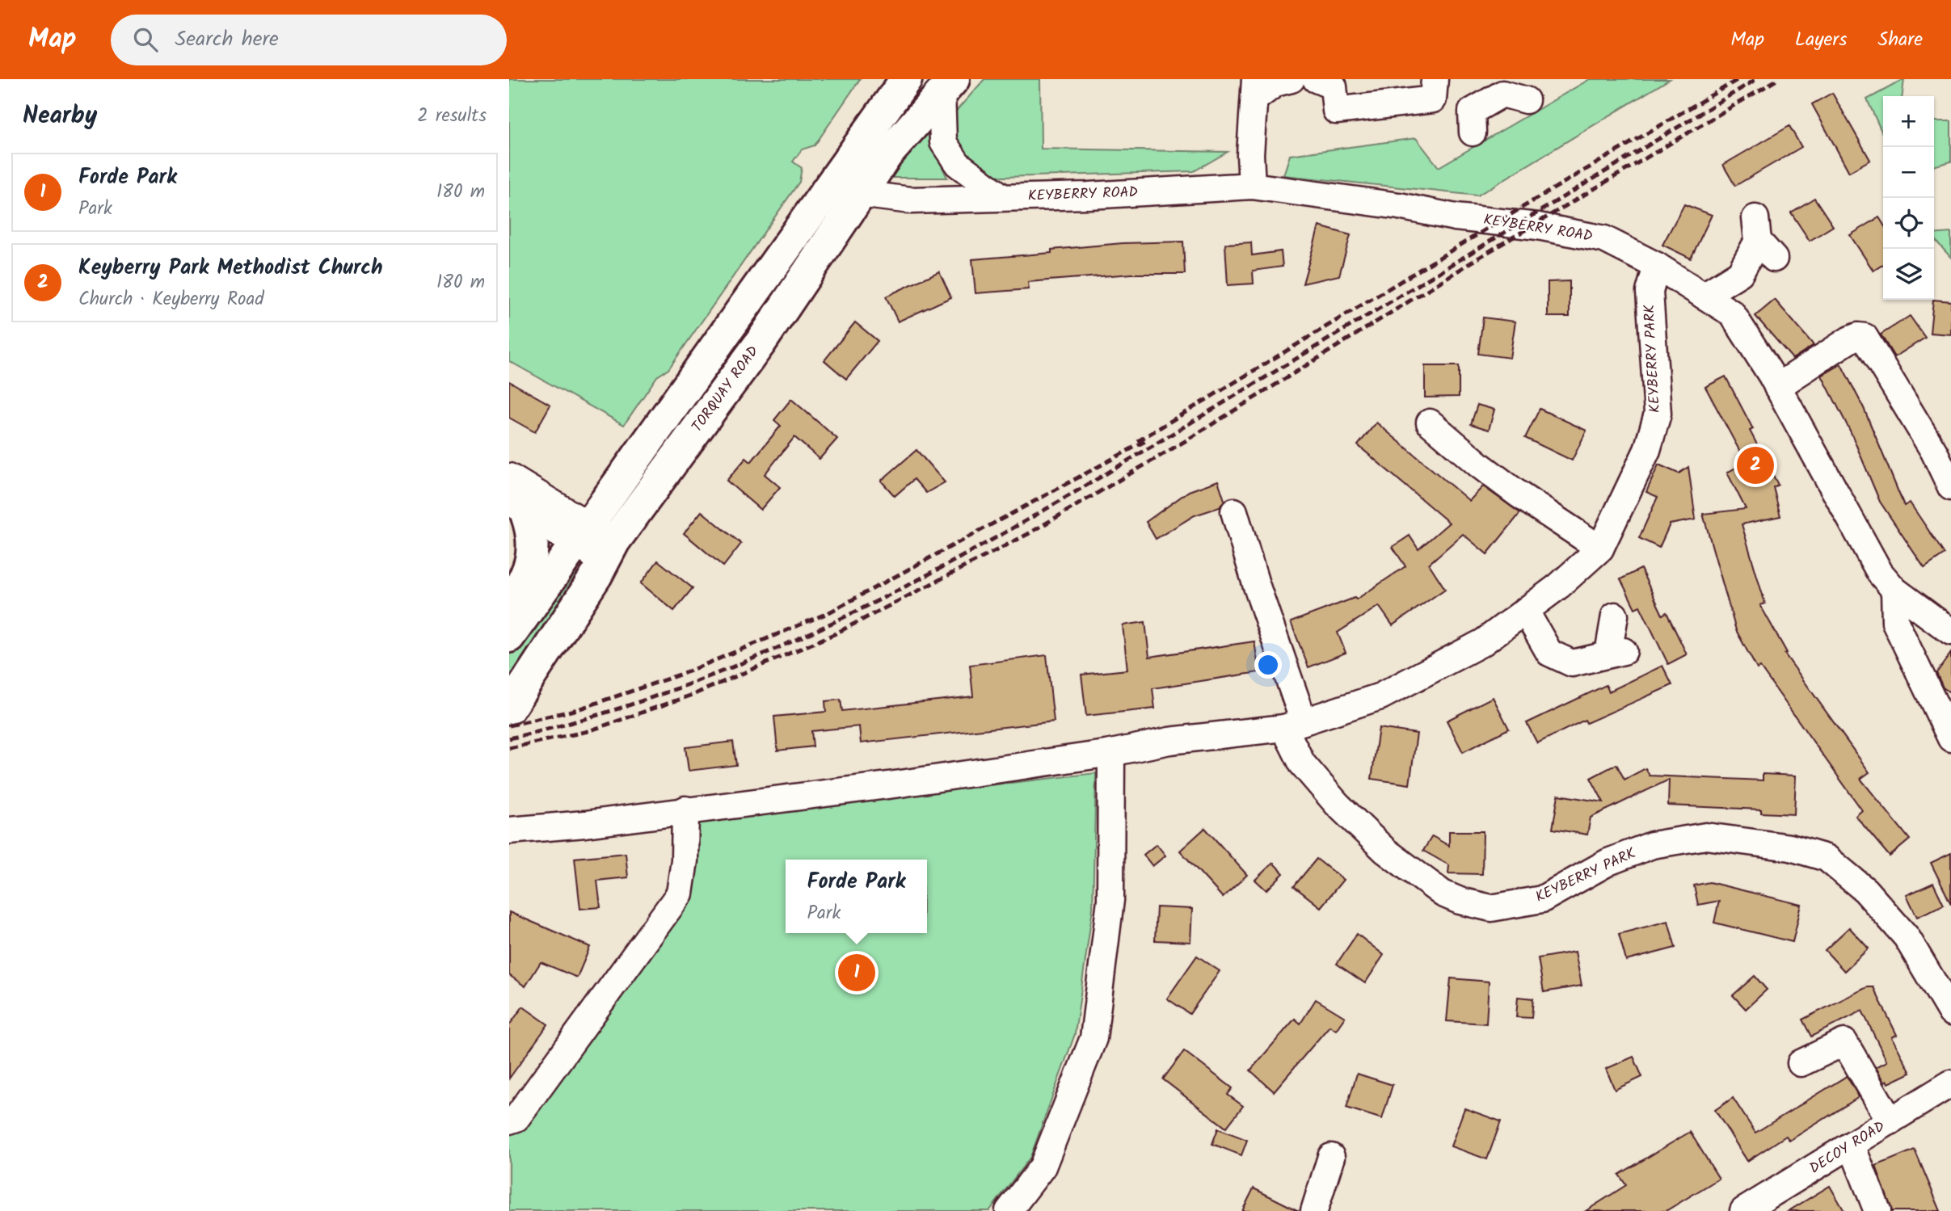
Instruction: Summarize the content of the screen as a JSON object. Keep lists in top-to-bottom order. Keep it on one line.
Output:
{"streets":{"main road":["TORQUAY ROAD"],"street":["KEYBERRY ROAD","KEYBERRY PARK","DECOY ROAD"]},"crossings":[["KEYBERRY ROAD","KEYBERRY PARK"],["KEYBERRY ROAD","TORQUAY ROAD"]],"page":{"header":"Map","search":"Search here","nav":["Map","Layers","Share"],"heading":["Nearby","2 results"],"map_buttons":["+","−"],"list":[{"mark":"1","name":"Forde Park","note":"Park","value":"180 m"},{"mark":"2","name":"Keyberry Park Methodist Church","note":"Church · Keyberry Road","value":"180 m"}],"pins":["2","1"],"popup":["Forde Park","Park"]}}
